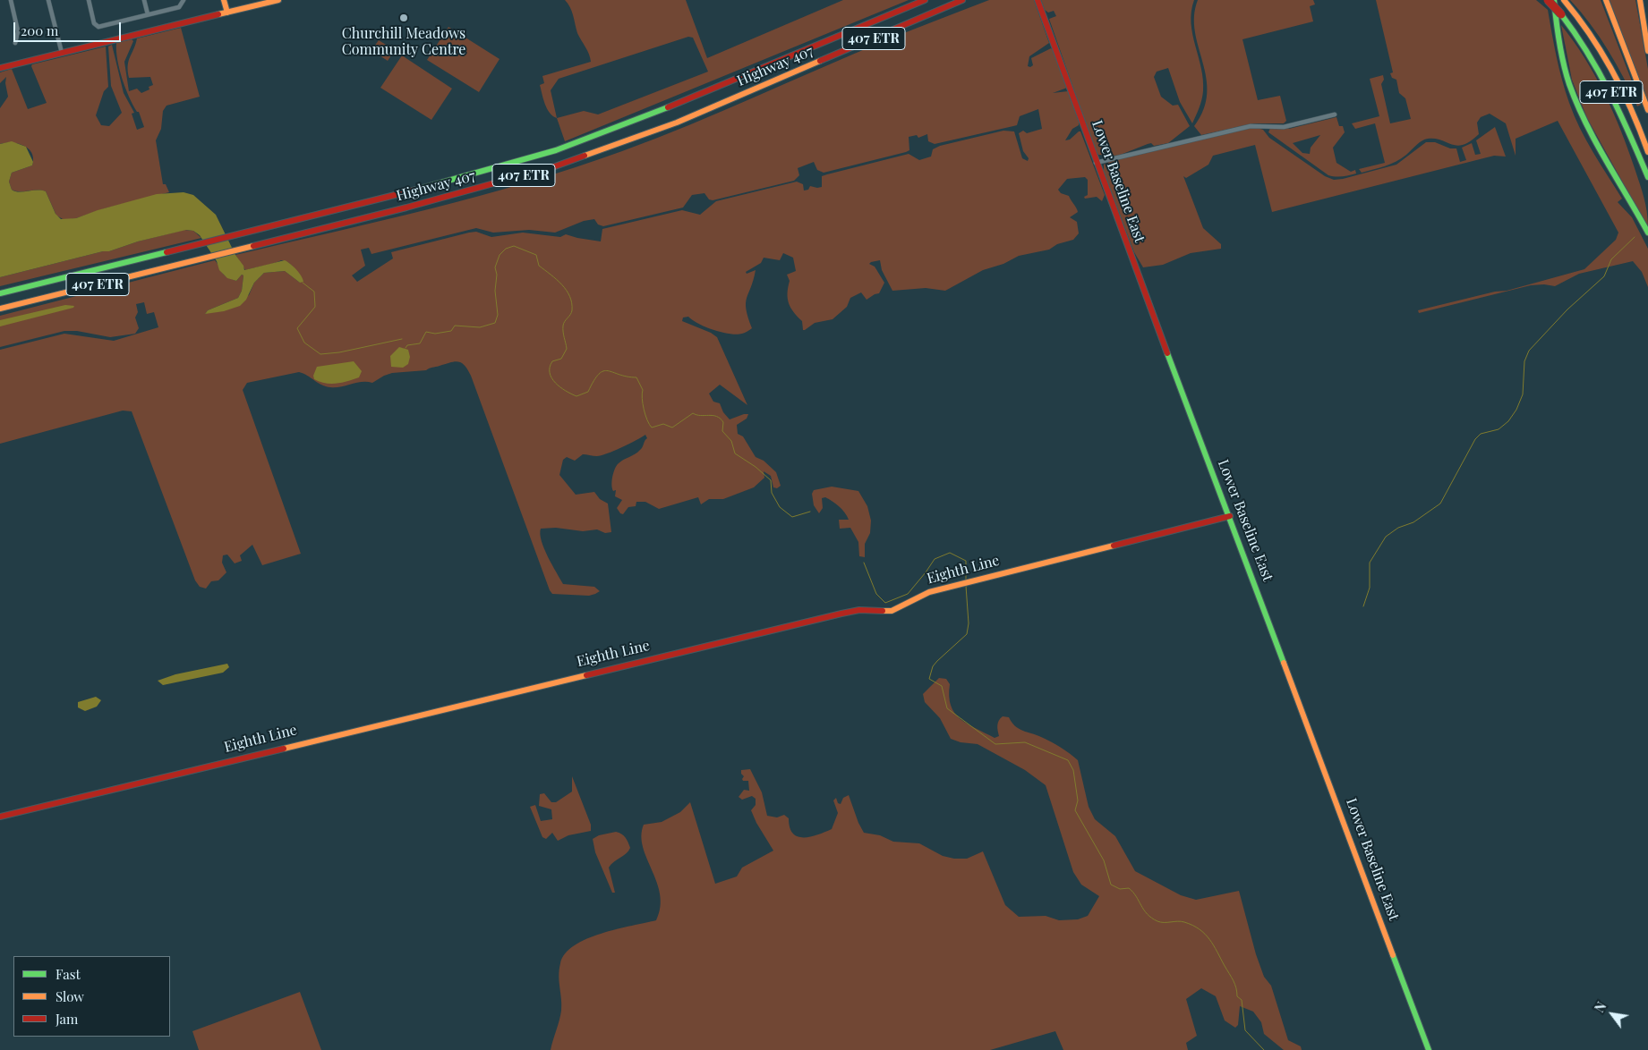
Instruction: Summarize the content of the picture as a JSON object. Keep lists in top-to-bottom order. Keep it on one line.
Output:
{"streets":{"main road":["407 ETR","Highway 407","Lower Baseline East","Eighth Line"]},"crossings":[["Lower Baseline East","Eighth Line"]],"places":["Churchill Meadows Community Centre"],"legend":["Fast","Slow","Jam"],"scale_bar":"200 m","north":"top left"}
